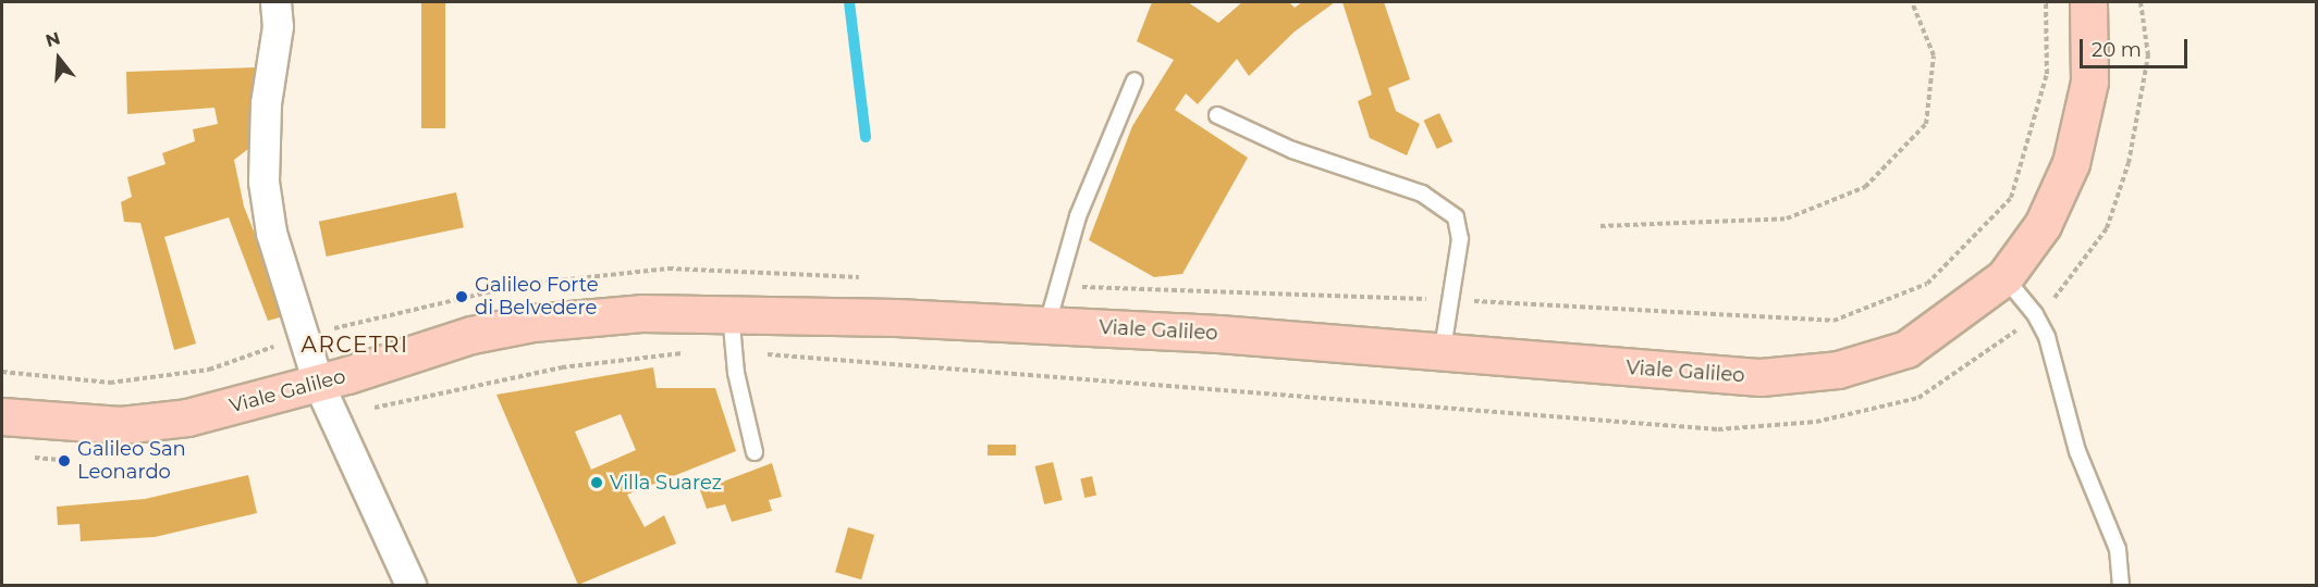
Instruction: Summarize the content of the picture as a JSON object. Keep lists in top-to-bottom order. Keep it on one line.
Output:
{"streets":{"main road":["Viale Galileo"]},"districts":["ARCETRI"],"places":["Galileo Forte di Belvedere","Galileo San Leonardo","Villa Suarez"],"scale_bar":"20 m","north":"top"}
